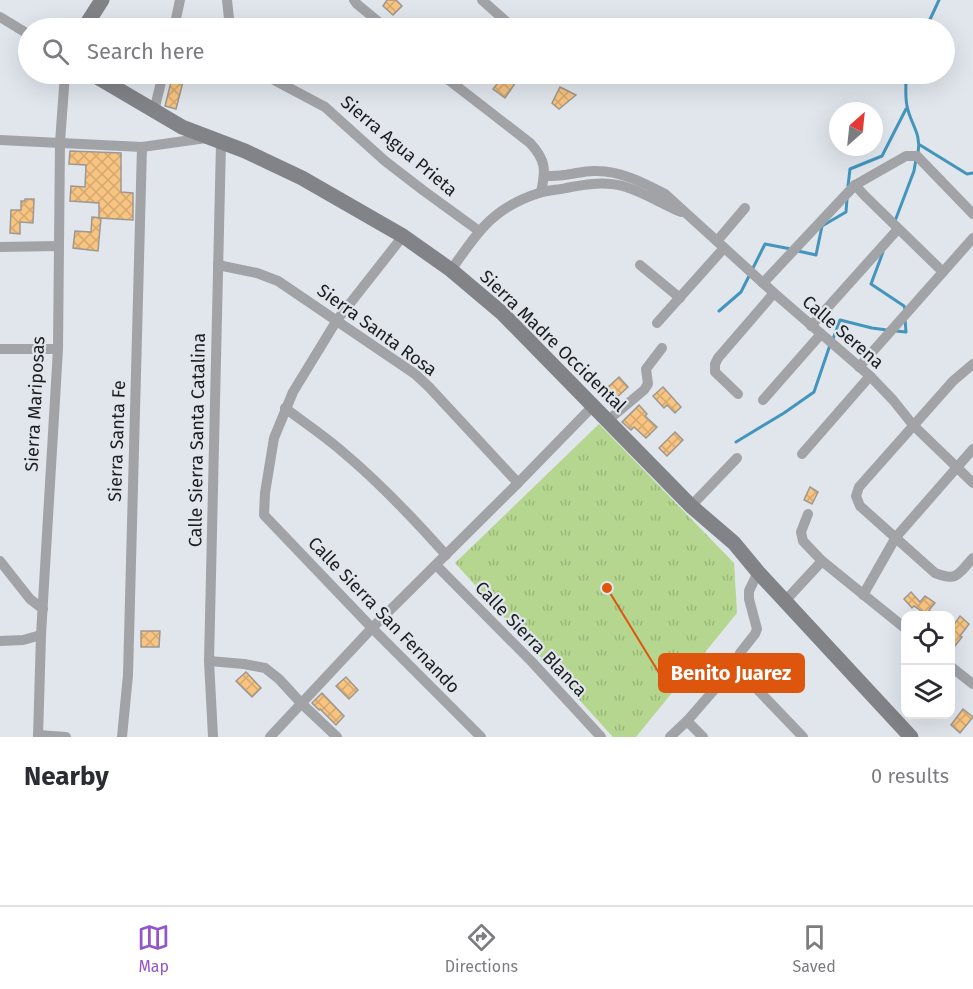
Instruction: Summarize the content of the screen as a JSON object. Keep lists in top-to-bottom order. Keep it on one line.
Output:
{"streets":{"street":["Sierra Agua Prieta","Sierra Santa Rosa","Calle Serena","Sierra Madre Occidental","Sierra Mariposas","Calle Sierra Santa Catalina","Sierra Santa Fe","Calle Sierra San Fernando","Calle Sierra Blanca"]},"crossings":[["Sierra Agua Prieta","Calle Serena"],["Sierra Santa Rosa","Calle Sierra Santa Catalina"],["Calle Serena","Sierra Madre Occidental"],["Sierra Madre Occidental","Calle Sierra Santa Catalina"]],"places":["Benito Juarez"],"north":"top right","page":{"search":"Search here","heading":["Nearby","0 results"],"nav":["Map","Directions","Saved"]}}
